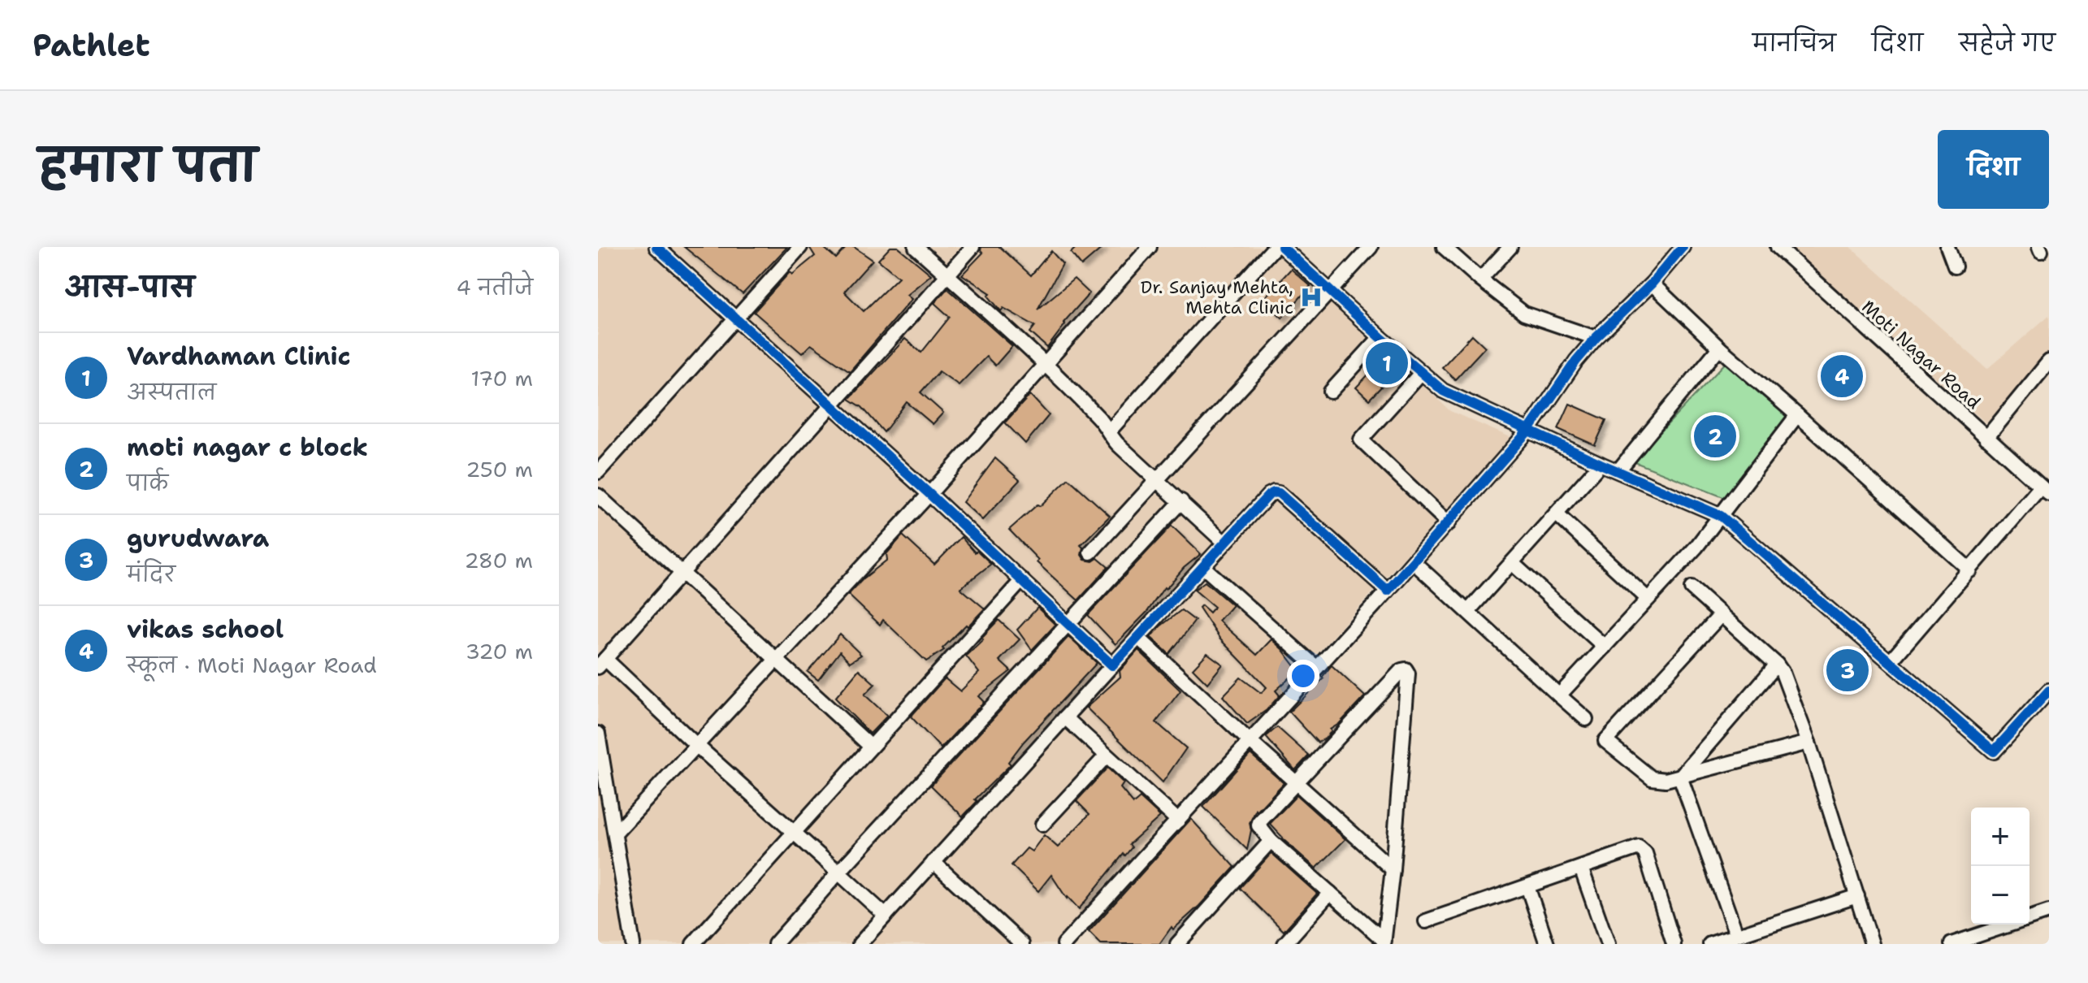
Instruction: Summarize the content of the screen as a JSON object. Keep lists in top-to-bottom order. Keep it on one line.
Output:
{"streets":{"street":["Moti Nagar Road"]},"places":{"hospital":["Dr. Sanjay Mehta, Mehta Clinic"]},"page":{"header":"Pathlet","nav":["मानचित्र","दिशा","सहेजे गए"],"title":"हमारा पता","buttons":"दिशा","heading":["आस-पास","4 नतीजे"],"list":[{"mark":"1","name":"Vardhaman Clinic","note":"अस्पताल","value":"170 m"},{"mark":"2","name":"moti nagar c block","note":"पार्क","value":"250 m"},{"mark":"3","name":"gurudwara","note":"मंदिर","value":"280 m"},{"mark":"4","name":"vikas school","note":"स्कूल · Moti Nagar Road","value":"320 m"}],"pins":["1","4","2","3"],"map_buttons":["+","−"]}}
